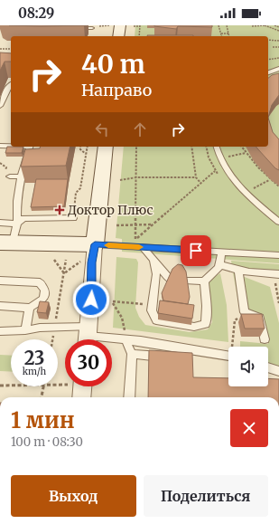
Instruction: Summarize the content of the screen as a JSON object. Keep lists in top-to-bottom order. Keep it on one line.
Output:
{"places":{"health":["Доктор Плюс"]},"page":{"status":"08:29","turn":["40 m","Направо"],"speed":"23 km/h","limit":"30","heading":["1 мин","100 m · 08:30"],"buttons":["Выход","Поделиться"]}}
